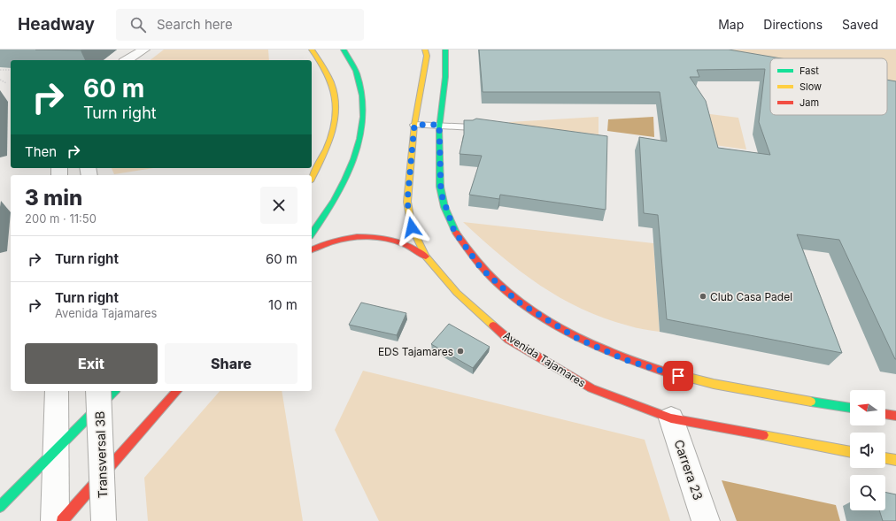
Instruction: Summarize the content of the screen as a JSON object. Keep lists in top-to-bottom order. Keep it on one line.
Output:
{"streets":{"main road":["Avenida Tajamares"],"street":["Transversal 3B","Carrera 23"]},"crossings":[["Avenida Tajamares","Carrera 23"]],"places":["Club Casa Padel","EDS Tajamares"],"legend":["Fast","Slow","Jam"],"north":"left","page":{"header":"Headway","search":"Search here","nav":["Map","Directions","Saved"],"turn":["60 m","Turn right"],"then":"Then","heading":["3 min","200 m · 11:50"],"list":[{"name":"Turn right","value":"60 m"},{"name":"Turn right","note":"Avenida Tajamares","value":"10 m"}],"buttons":["Exit","Share"]}}
